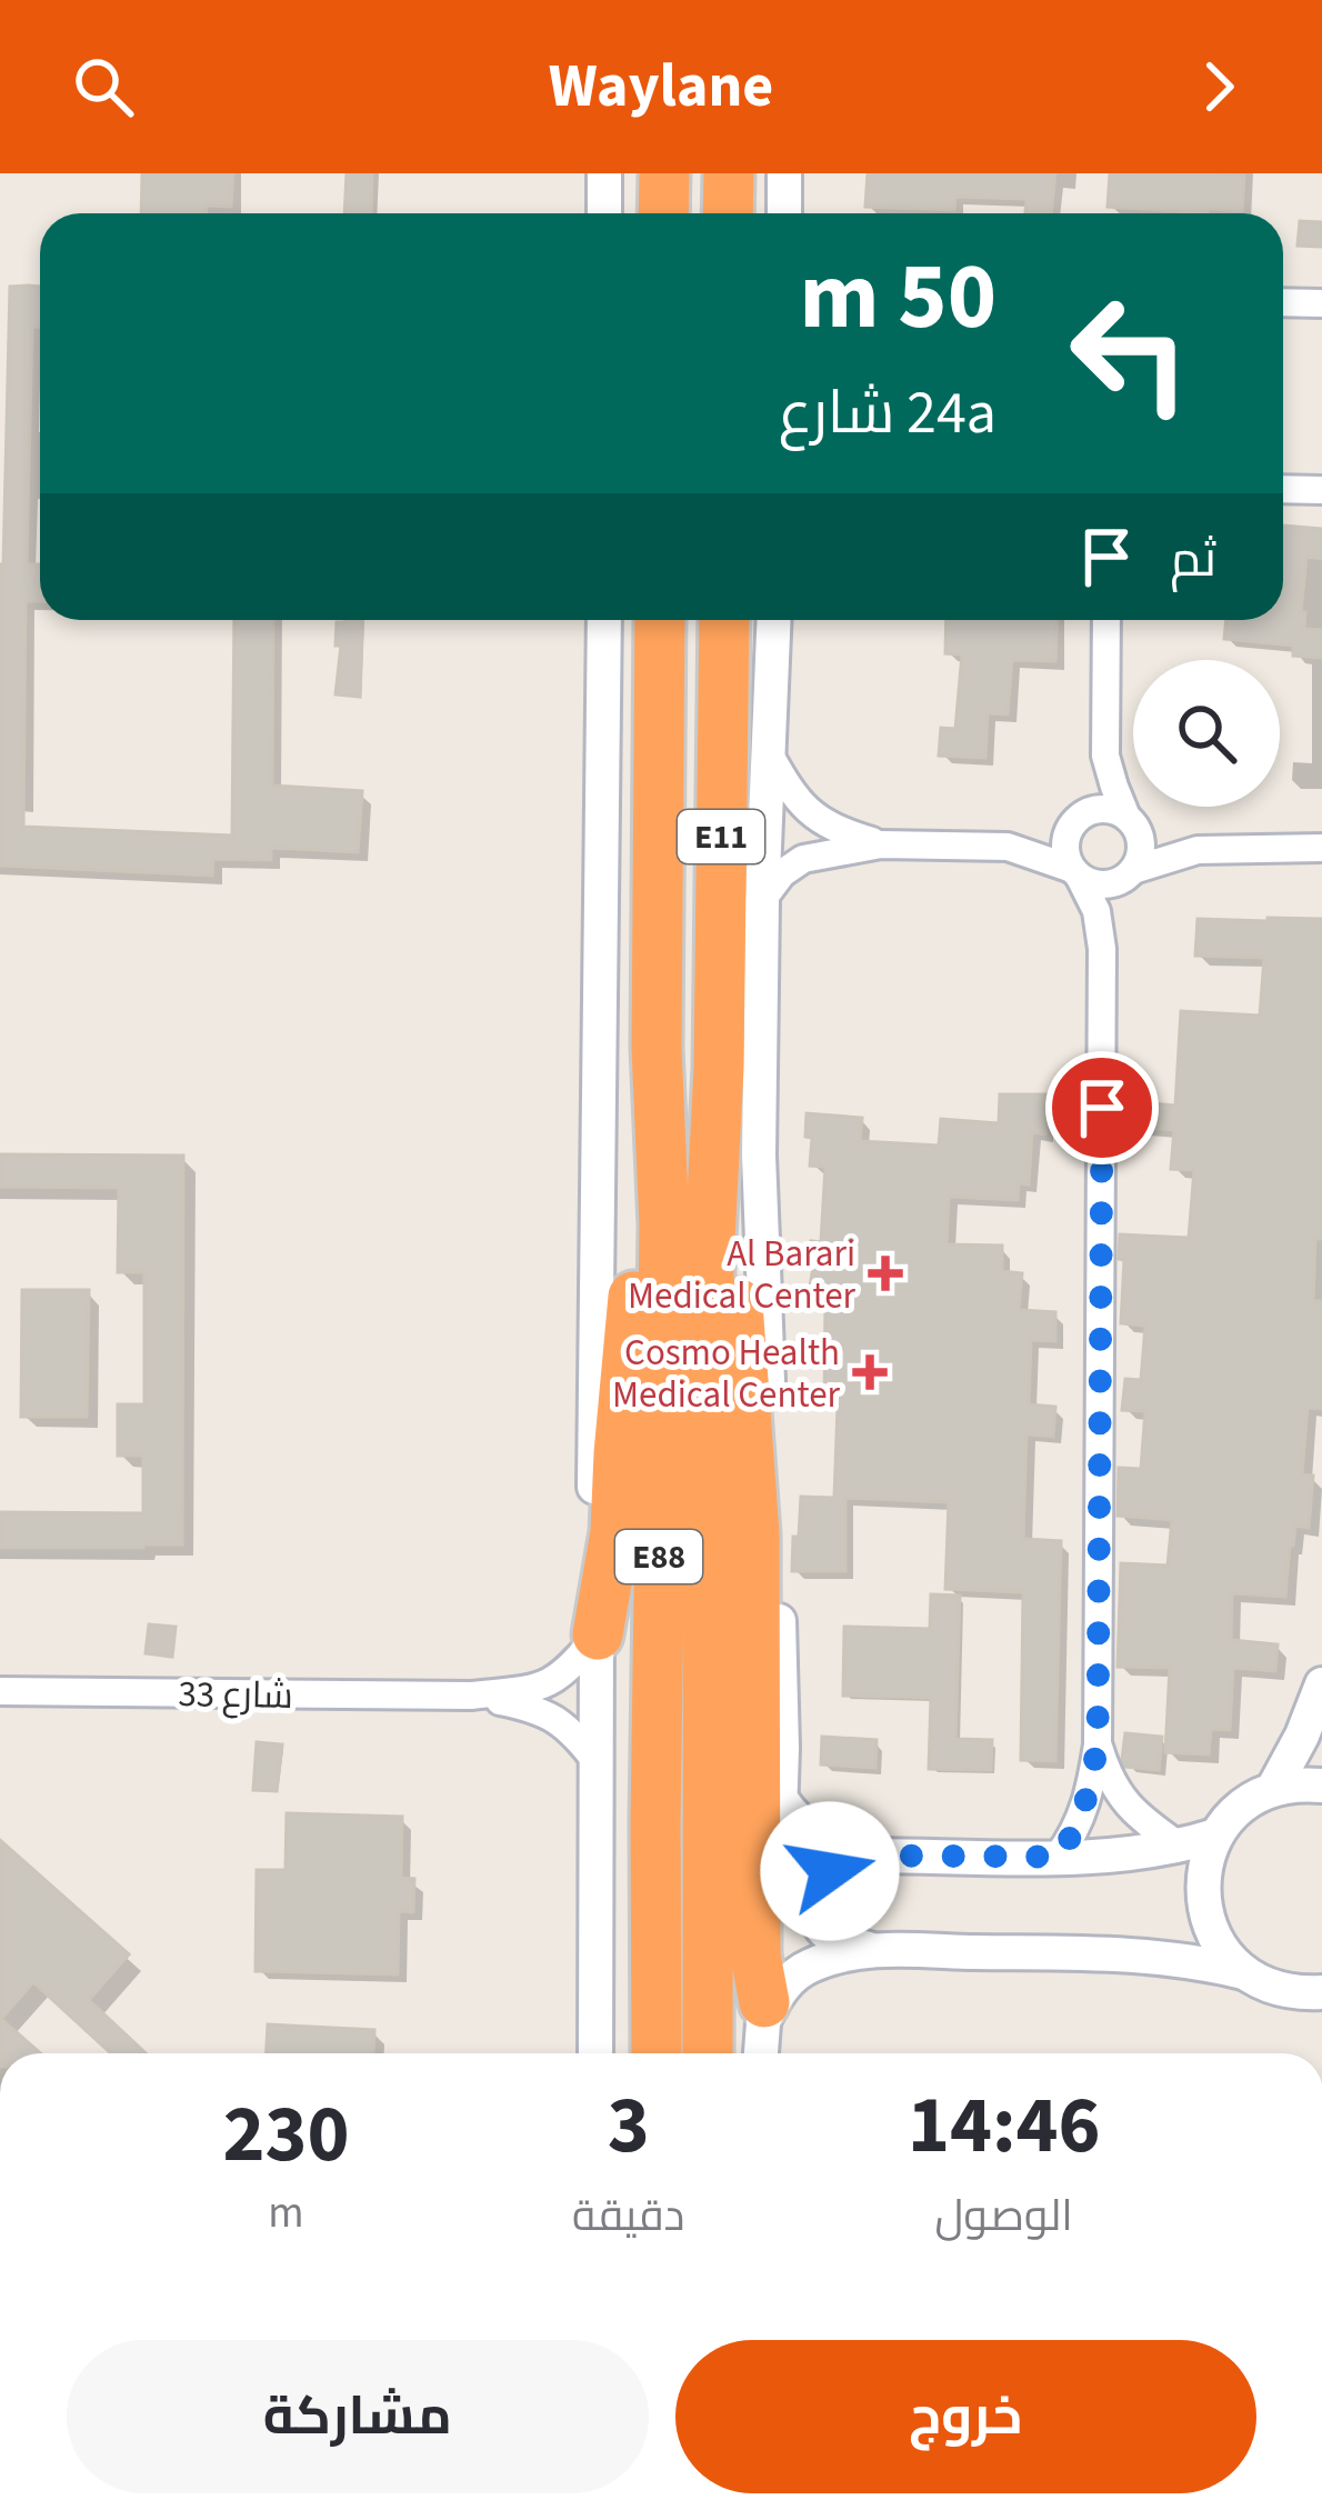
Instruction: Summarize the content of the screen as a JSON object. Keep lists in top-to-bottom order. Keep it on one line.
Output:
{"streets":{"highway":["E11","E88"],"street":["شارع 33"]},"crossings":[["E11","E88"]],"places":{"health":["Al Barari Medical Center","Cosmo Health Medical Center"]},"page":{"header":"Waylane","turn":["50 m","24a شارع"],"then":"ثم","eta":["14:46","الوصول","3","دقيقة","230","m"],"buttons":["خروج","مشاركة"]}}
